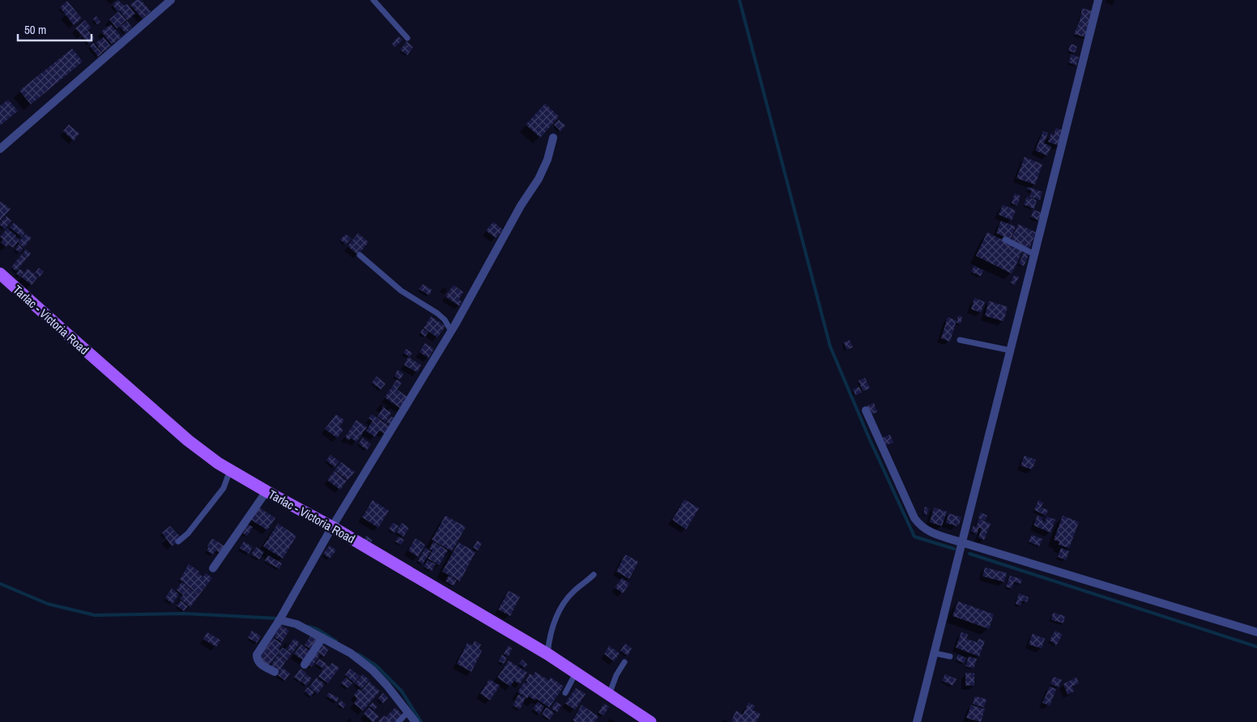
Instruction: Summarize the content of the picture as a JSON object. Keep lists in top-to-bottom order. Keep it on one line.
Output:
{"streets":{"main road":["Tarlac - Victoria Road"]},"scale_bar":"50 m"}
